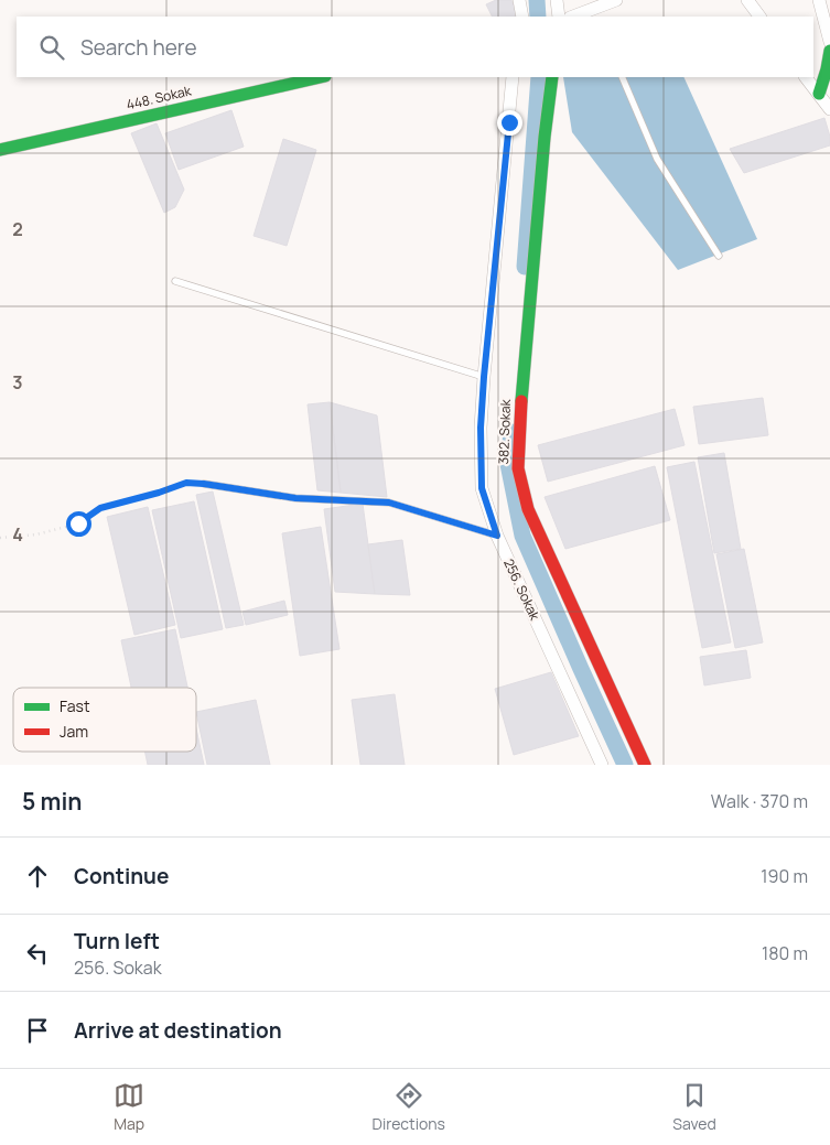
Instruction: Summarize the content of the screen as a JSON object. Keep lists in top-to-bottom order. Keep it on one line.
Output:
{"streets":{"street":["448. Sokak","382. Sokak","256. Sokak"]},"legend":["Fast","Jam"],"page":{"search":"Search here","heading":["5 min","Walk · 370 m"],"list":[["Continue","190 m"],["Turn left","256. Sokak","180 m"],"Arrive at destination"],"nav":["Map","Directions","Saved"]},"grid":{"rows":["2","3","4"]}}
